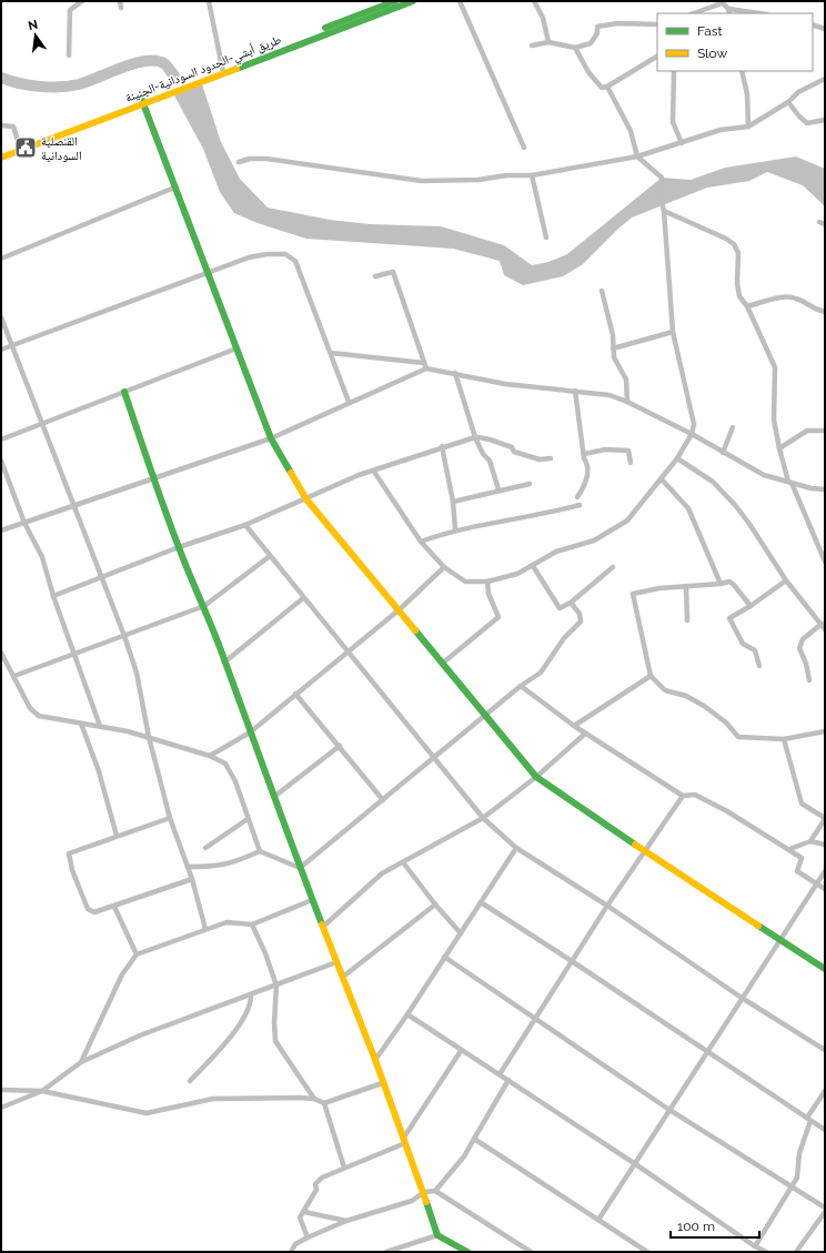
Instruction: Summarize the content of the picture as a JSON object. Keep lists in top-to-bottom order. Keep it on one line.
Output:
{"streets":{"main road":["طريق أبشي-الحدود السودانية-الجنينة"]},"places":{"public building":["القنصلية السودانية"]},"legend":["Fast","Slow"],"scale_bar":"100 m","north":"top"}
